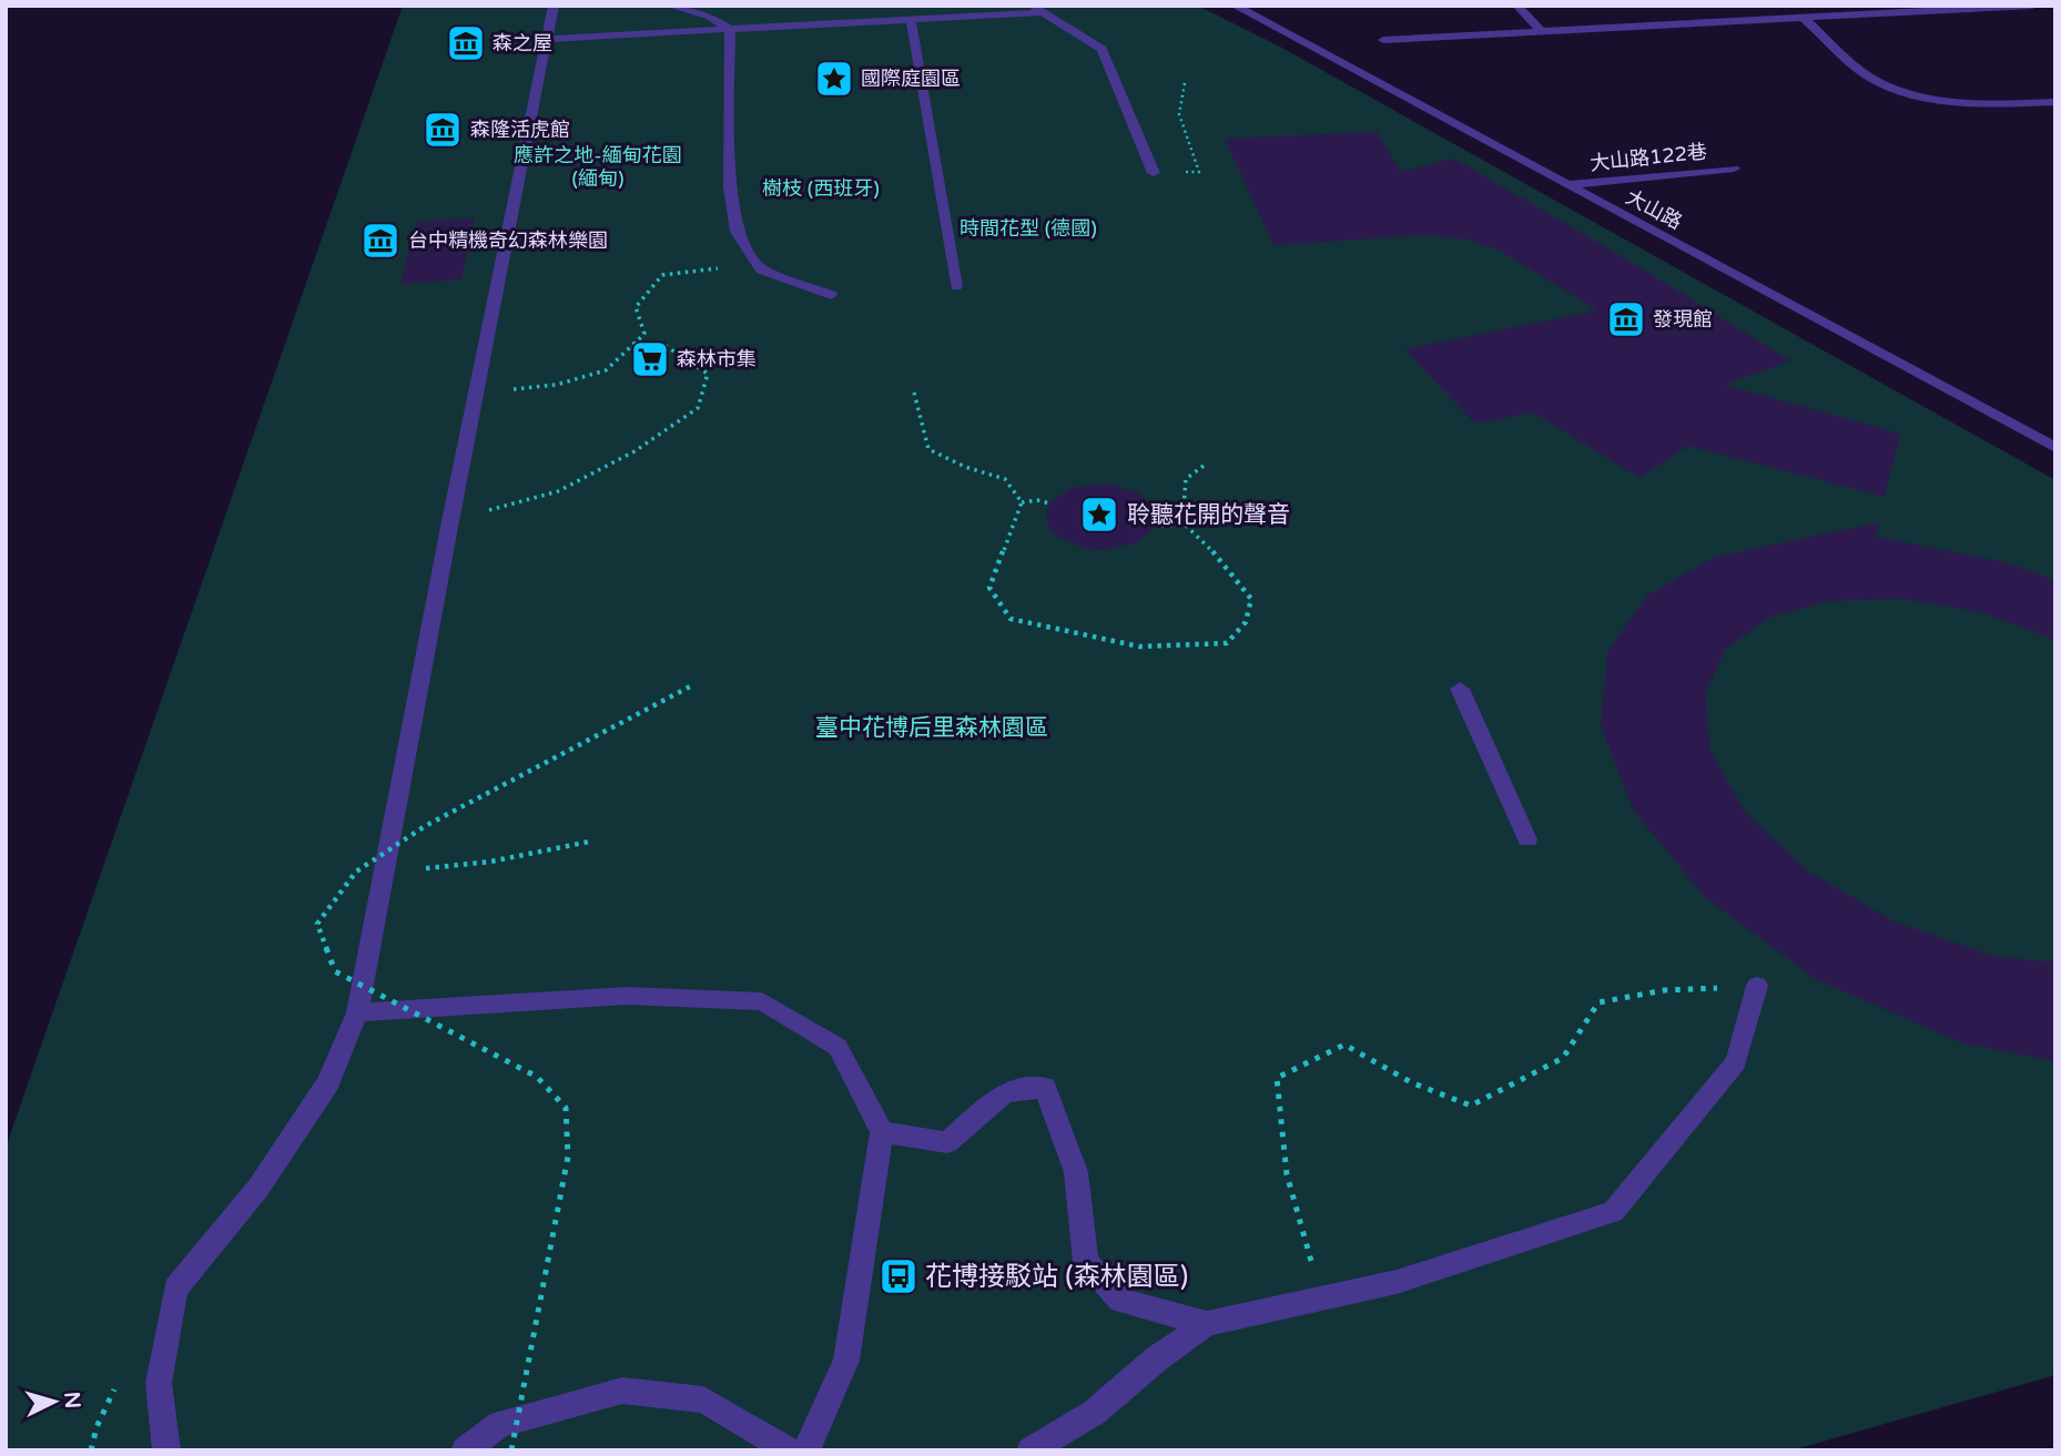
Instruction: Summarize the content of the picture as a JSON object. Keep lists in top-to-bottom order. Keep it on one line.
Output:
{"streets":{"street":["大山路122巷","大山路"]},"crossings":[["大山路122巷","大山路"]],"parks":["應許之地-緬甸花園 (緬甸)","樹枝 (西班牙)","時間花型 (德國)","臺中花博后里森林園區"],"places":{"museum":["森之屋","森隆活虎館","台中精機奇幻森林樂園","發現館"],"place":["國際庭園區","聆聽花開的聲音"],"supermarket":["森林市集"],"bus stop":["花博接駁站 (森林園區)"]},"north":"right"}
